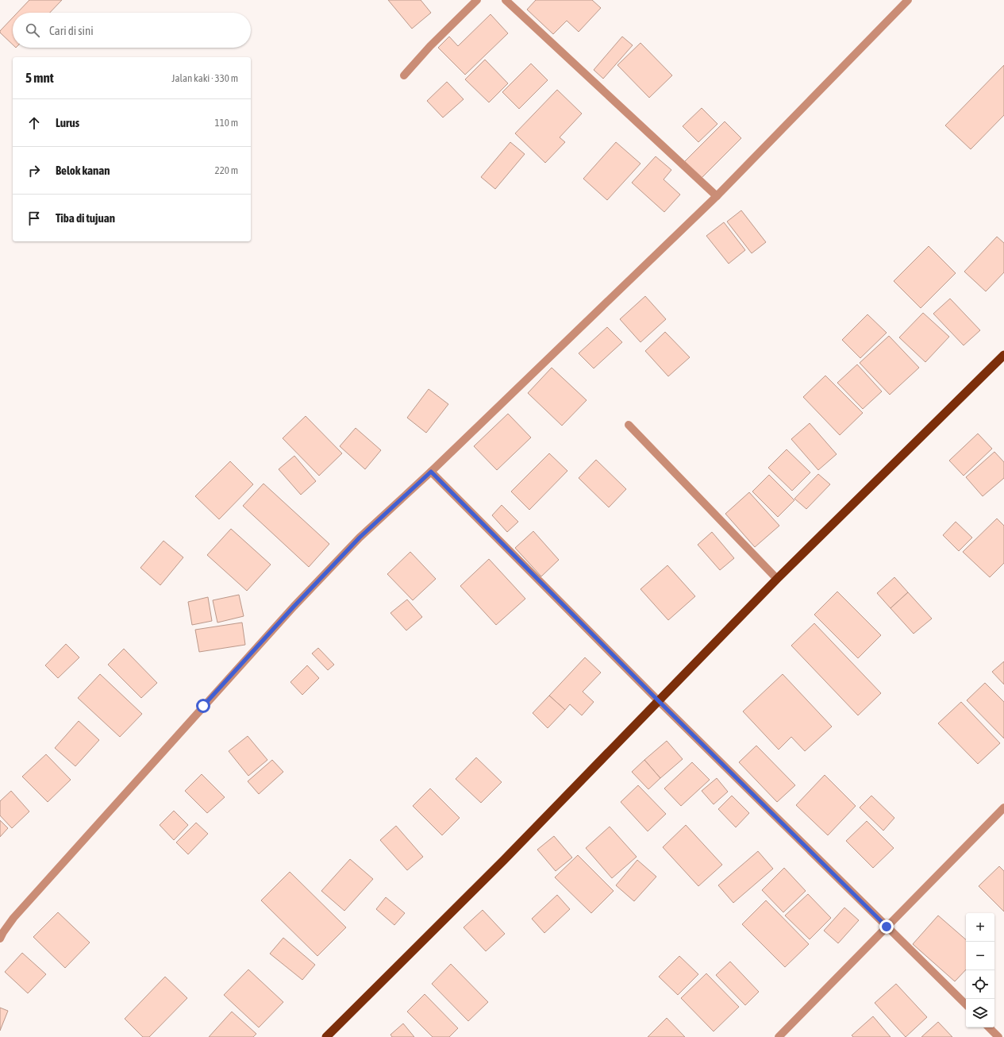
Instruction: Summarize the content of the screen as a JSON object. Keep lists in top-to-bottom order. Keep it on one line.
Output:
{"page":{"search":"Cari di sini","heading":["5 mnt","Jalan kaki · 330 m"],"list":[["Lurus","110 m"],["Belok kanan","220 m"],"Tiba di tujuan"],"map_buttons":["+","−"]}}
